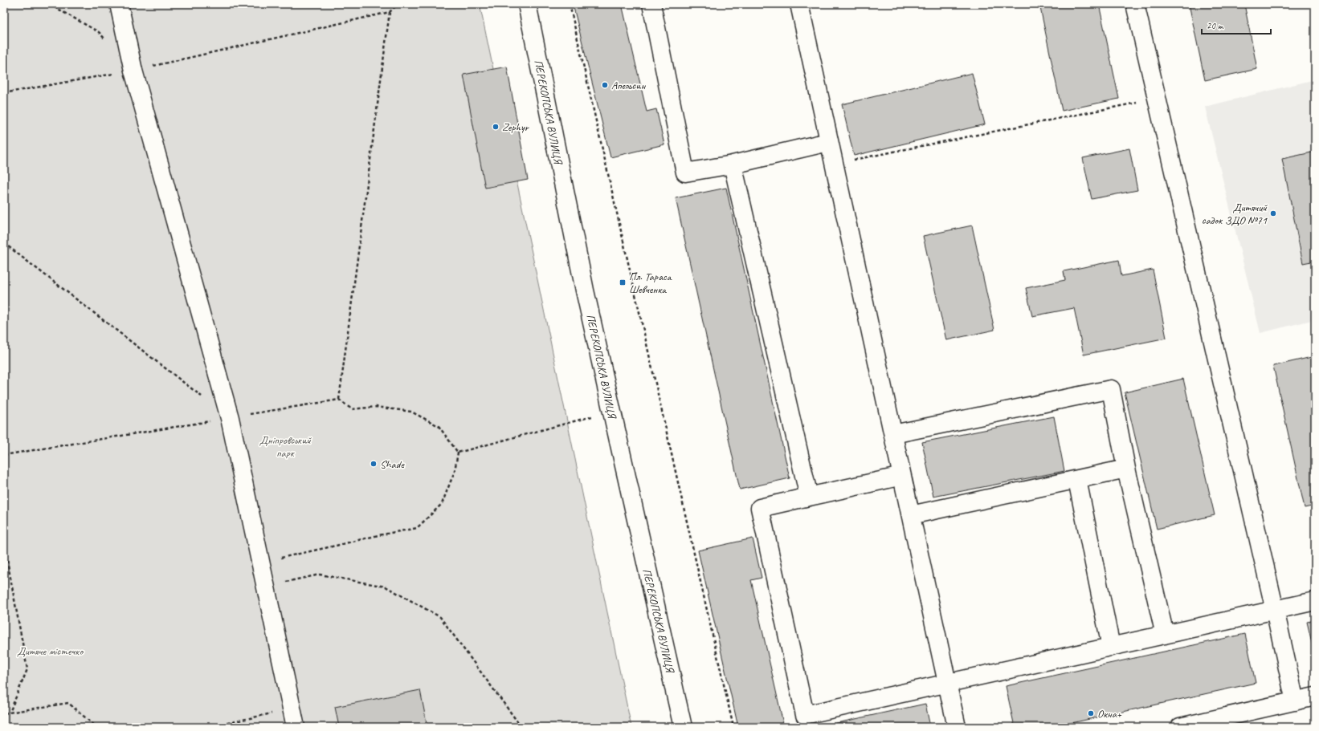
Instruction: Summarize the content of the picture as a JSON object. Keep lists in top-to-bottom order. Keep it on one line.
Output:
{"streets":{"main road":["ПЕРЕКОПСЬКА ВУЛИЦЯ"]},"parks":["Дніпровський парк","Дитяче містечко"],"places":{"other":["Апельсин","Zephyr","Дитячий садок ЗДО №71","Shade","Окна+"],"transit":["Пл. Тараса Шевченка"]},"scale_bar":"20 m"}
